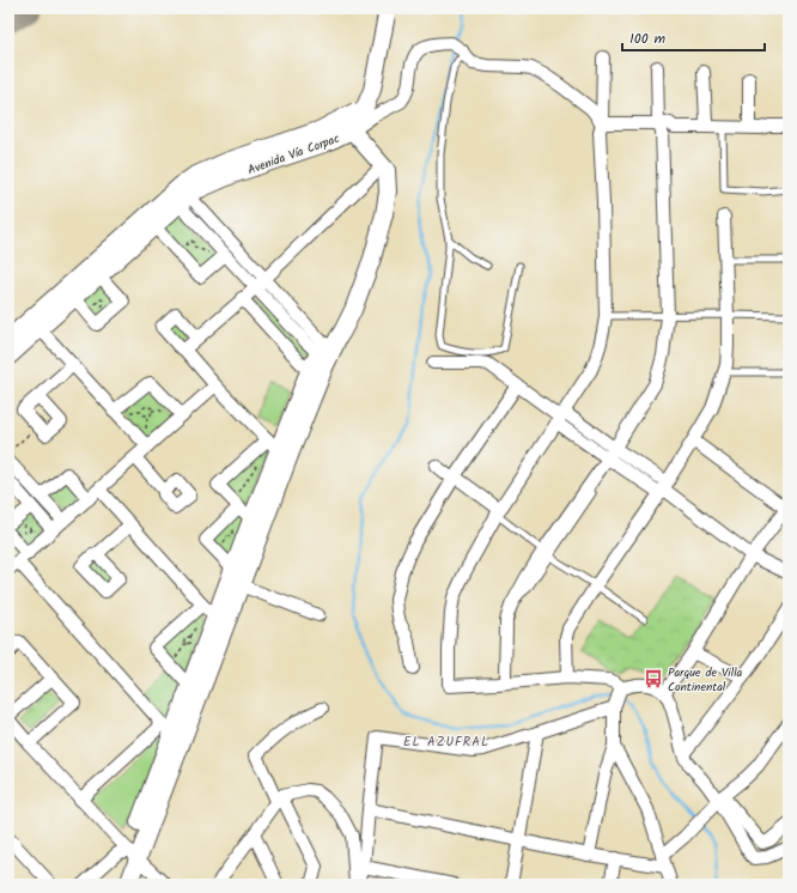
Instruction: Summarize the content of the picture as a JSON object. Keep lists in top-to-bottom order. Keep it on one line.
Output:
{"streets":{"street":["Avenida Vía Corpac"]},"districts":["EL AZUFRAL"],"places":{"bus stop":["Parque de Villa Continental"]},"scale_bar":"100 m"}
